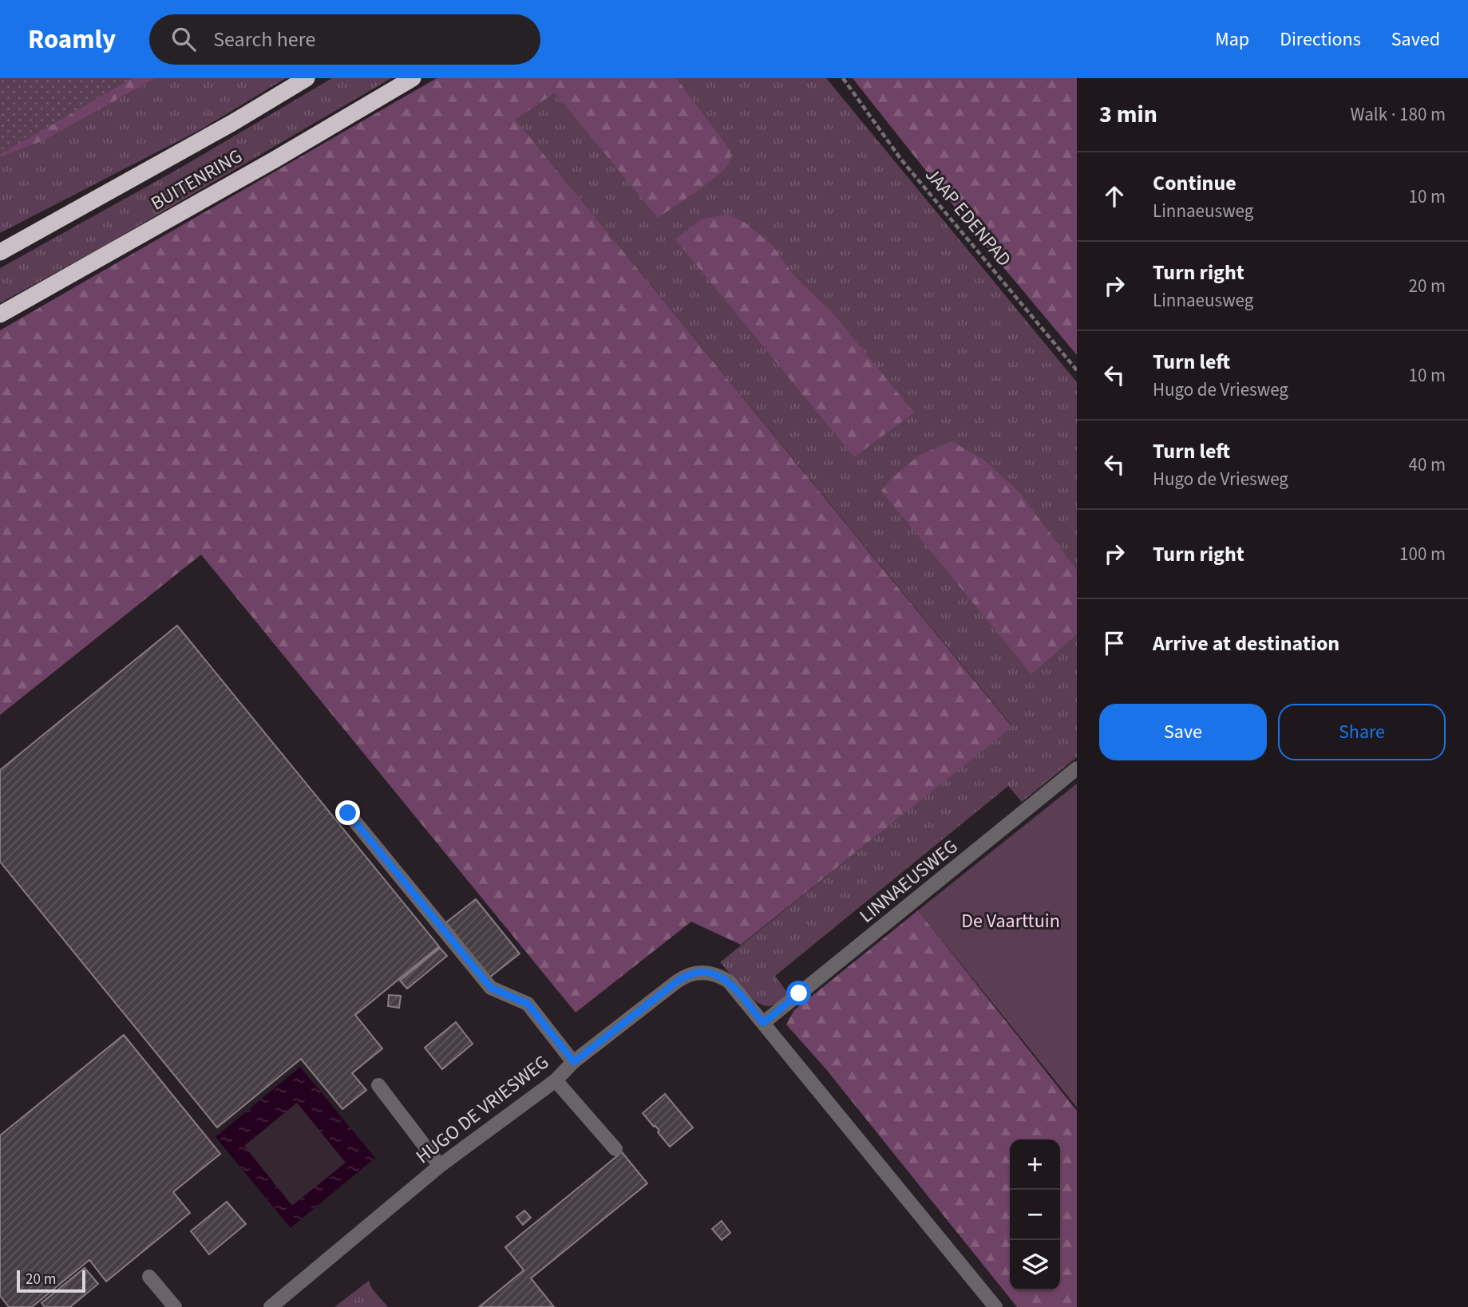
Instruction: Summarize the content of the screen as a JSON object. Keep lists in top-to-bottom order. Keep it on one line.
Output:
{"streets":{"highway":["BUITENRING"],"street":["LINNAEUSWEG","HUGO DE VRIESWEG"],"path":["JAAP EDENPAD"]},"crossings":[["LINNAEUSWEG","HUGO DE VRIESWEG"]],"parks":["De Vaarttuin"],"scale_bar":"20 m","page":{"header":"Roamly","search":"Search here","nav":["Map","Directions","Saved"],"heading":["3 min","Walk · 180 m"],"list":[["Continue","Linnaeusweg","10 m"],["Turn right","Linnaeusweg","20 m"],["Turn left","Hugo de Vriesweg","10 m"],["Turn left","Hugo de Vriesweg","40 m"],["Turn right","100 m"],"Arrive at destination"],"buttons":["Save","Share"],"map_buttons":["+","−"],"scale":"20 m"}}
